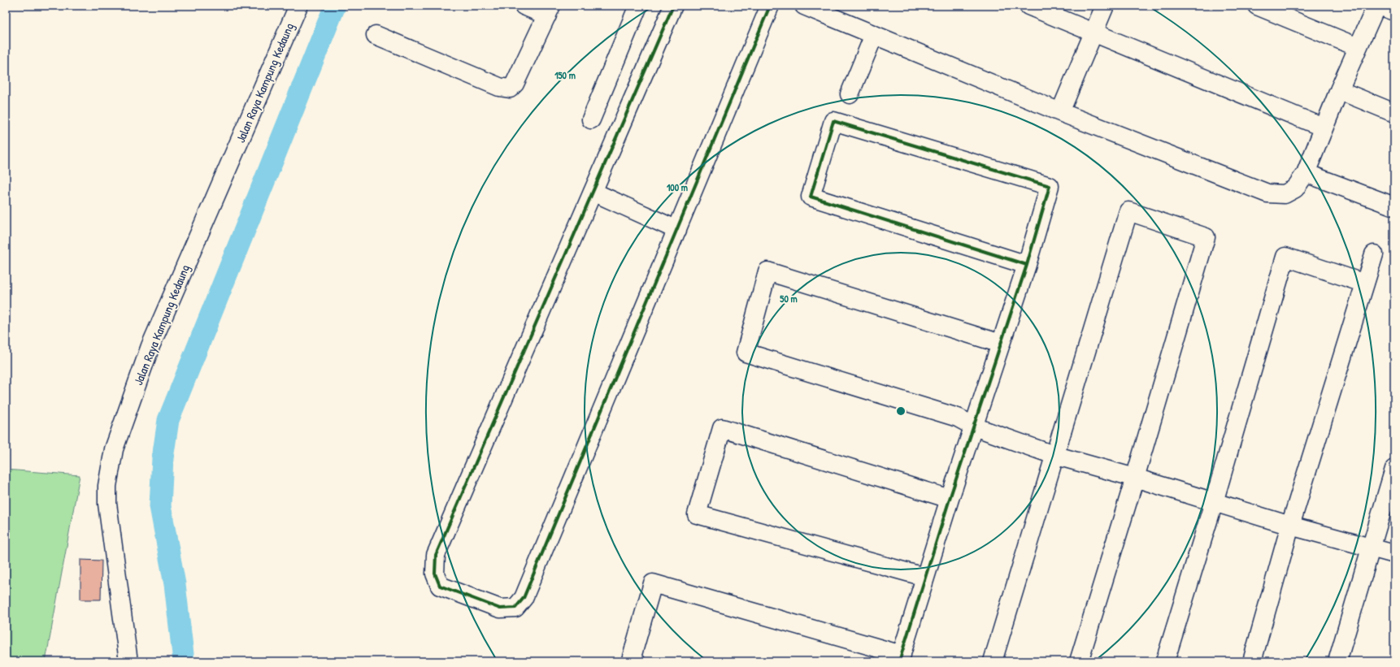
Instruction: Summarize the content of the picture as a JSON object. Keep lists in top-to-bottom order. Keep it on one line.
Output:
{"streets":{"street":["Jalan Raya Kampung Kedaung"]},"rings":["150 m","100 m","50 m"]}
